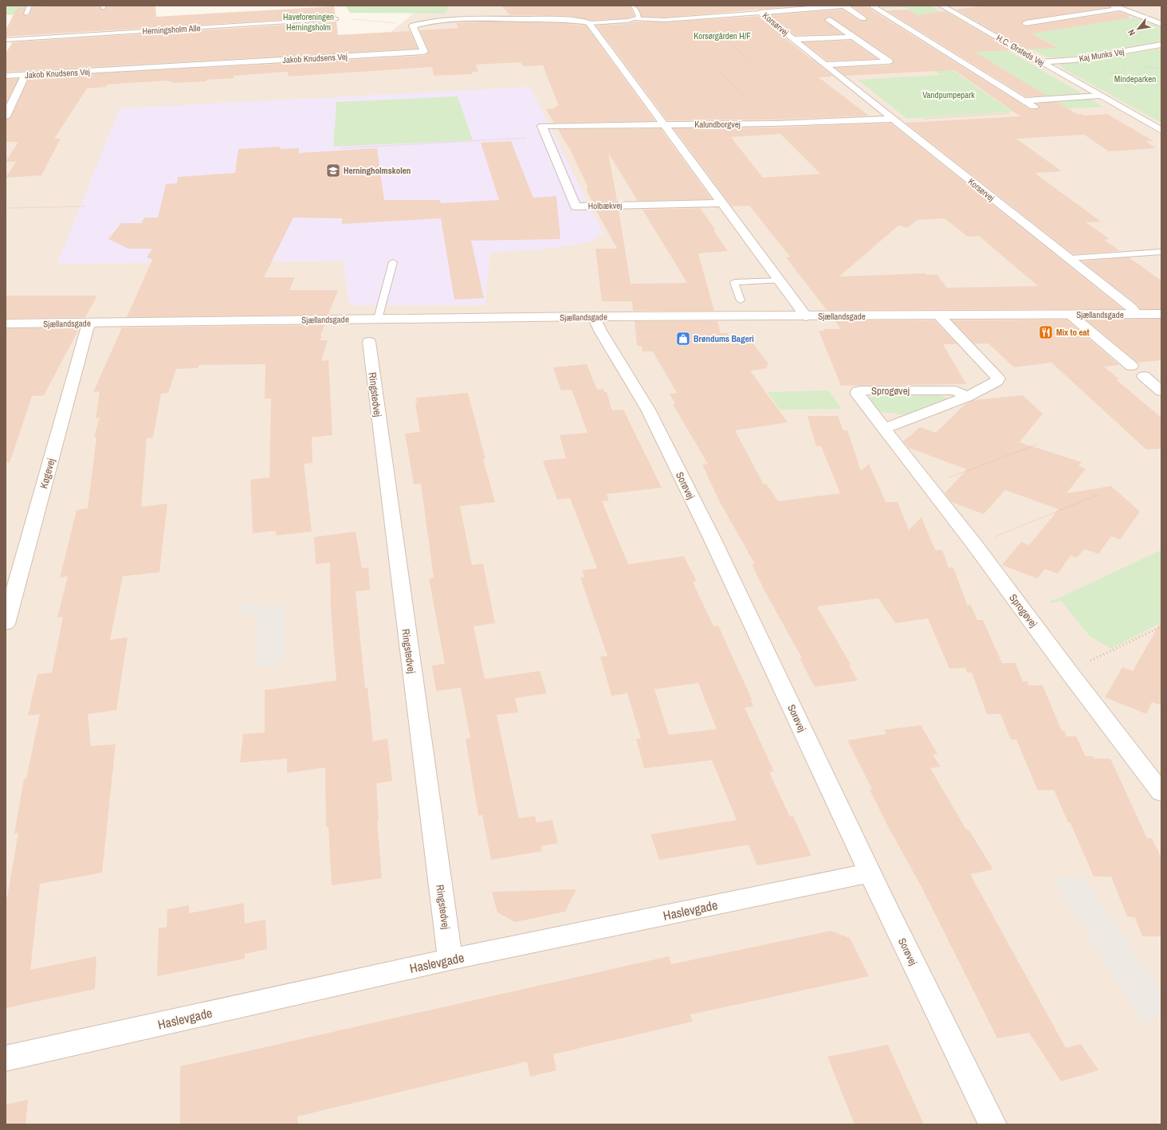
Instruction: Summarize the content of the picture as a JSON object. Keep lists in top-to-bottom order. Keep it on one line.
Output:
{"streets":{"street":["Korsørvej","H.C. Ørsteds Vej","Kaj Munks Vej","Jakob Knudsens Vej","Kalundborgvej","Holbækvej","Sjællandsgade","Sprogøvej","Ringstedvej","Køgevej","Sorøvej","Haslevgade"],"lane":["Herningsholm Alle"]},"crossings":[["Korsørvej","Kalundborgvej"],["Korsørvej","Sjællandsgade"],["H.C. Ørsteds Vej","Kaj Munks Vej"],["Kalundborgvej","Holbækvej"],["Sjællandsgade","Køgevej"],["Sjællandsgade","Sorøvej"],["Ringstedvej","Haslevgade"],["Sorøvej","Haslevgade"]],"parks":["Haveforeningen Herningsholm","Korsørgården H/F","Mindeparken","Vandpumpepark"],"places":{"school or university":["Herningholmskolen"],"restaurant":["Mix to eat"],"shop":["Brøndums Bageri"]},"north":"bottom left"}
